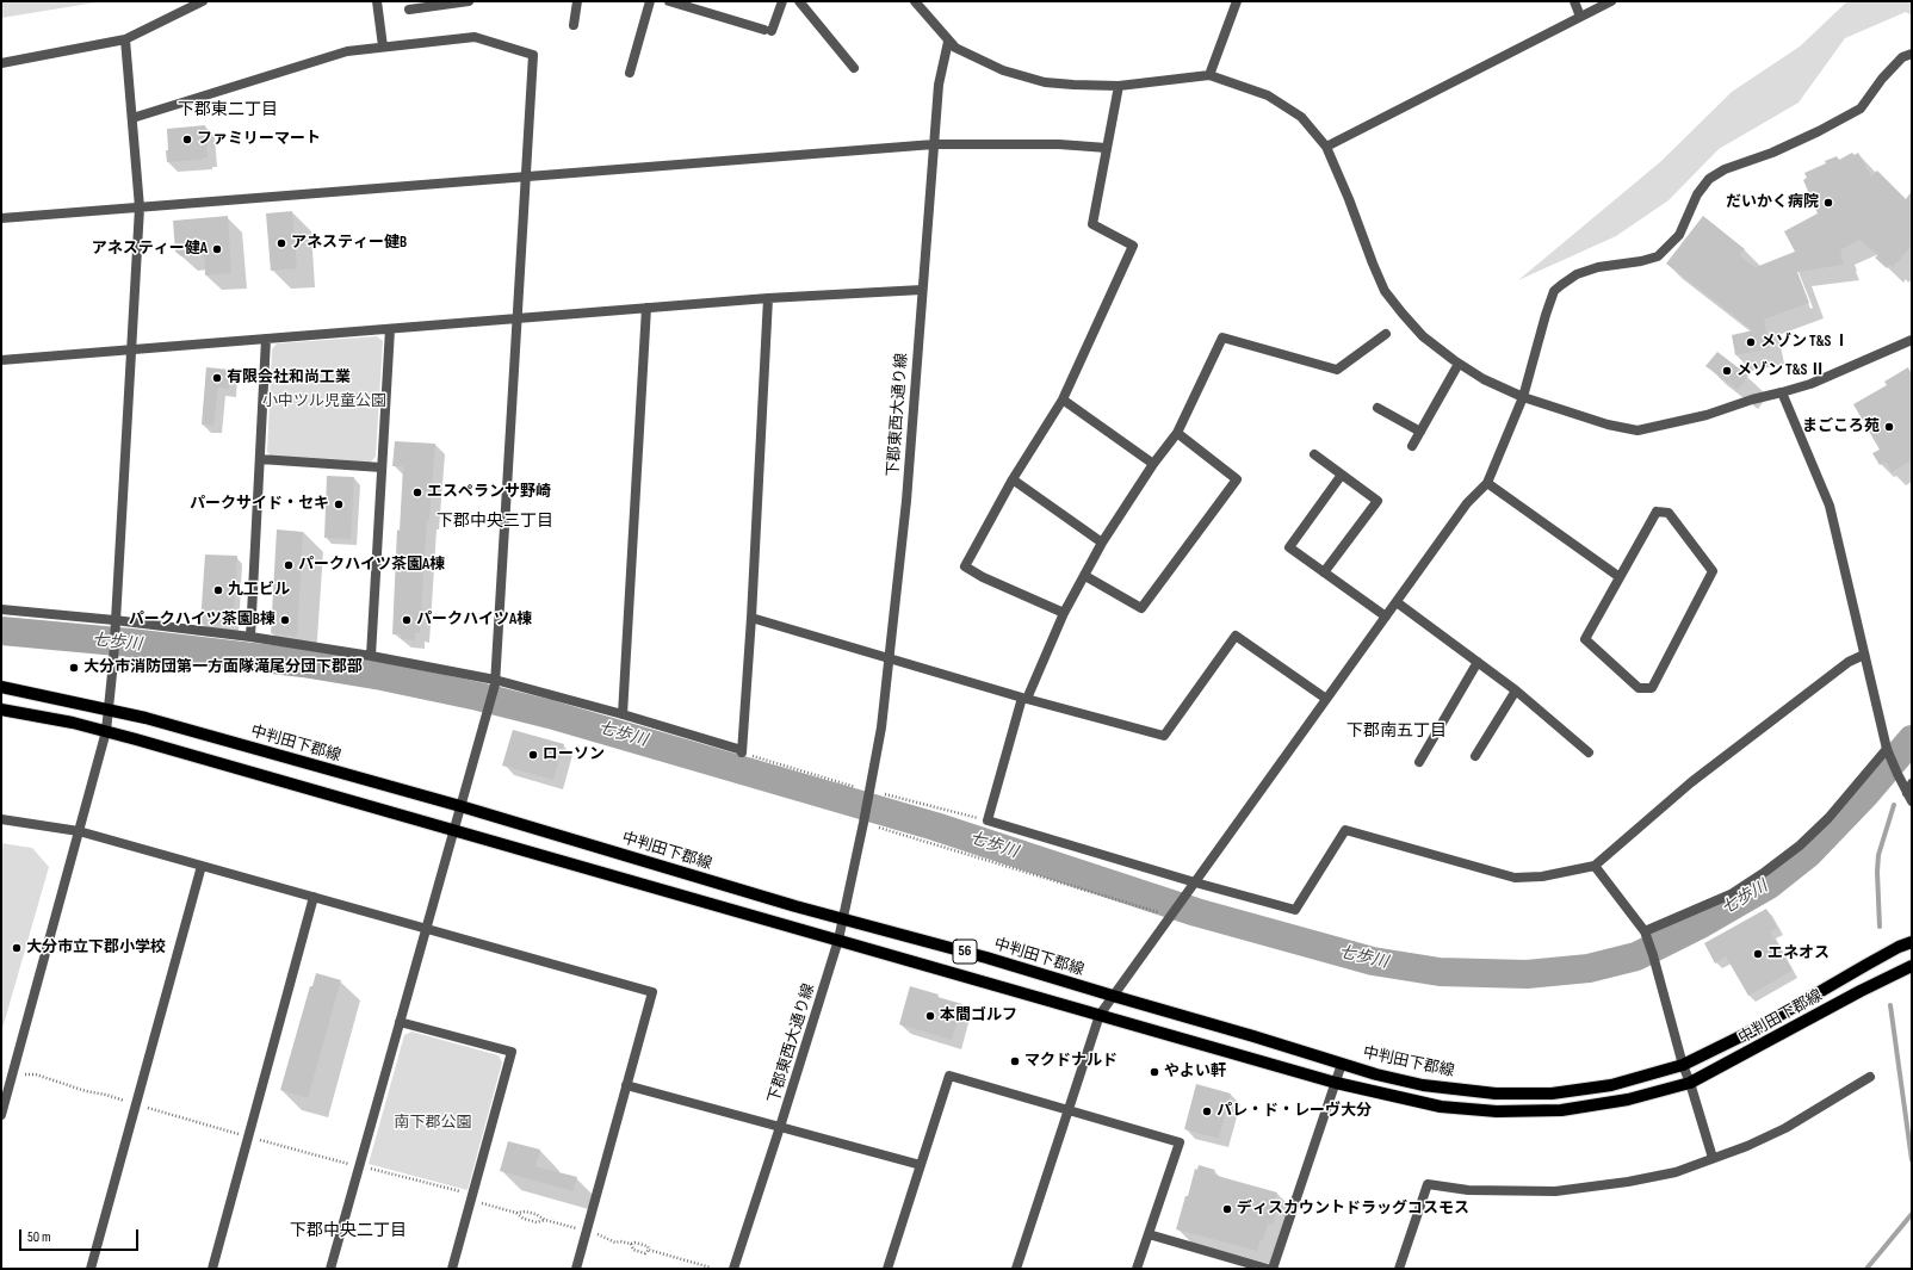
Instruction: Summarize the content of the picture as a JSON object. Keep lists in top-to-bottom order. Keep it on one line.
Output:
{"streets":{"main road":["中判田下郡線","56"],"street":["下郡東西大通り線"]},"crossings":[["下郡東西大通り線","中判田下郡線"]],"districts":["下郡東二丁目","下郡中央三丁目","下郡南五丁目","下郡中央二丁目"],"water":["七歩川"],"parks":["小中ツル児童公園","南下郡公園"],"places":["ファミリーマート","だいかく病院","アネスティー健B","アネスティー健A","メゾン T&S Ⅰ","メゾン T&S Ⅱ","有限会社和尚工業","まごころ苑","エスペランサ野崎","パークサイド・セキ","パークハイツ茶園A棟","九工ビル","パークハイツ茶園B棟","パークハイツA棟","大分市消防団第一方面隊滝尾分団下郡部","ローソン","大分市立下郡小学校","エネオス","本間ゴルフ","マクドナルド","やよい軒","パレ・ド・レーヴ大分","ディスカウントドラッグコスモス"],"scale_bar":"50 m"}
